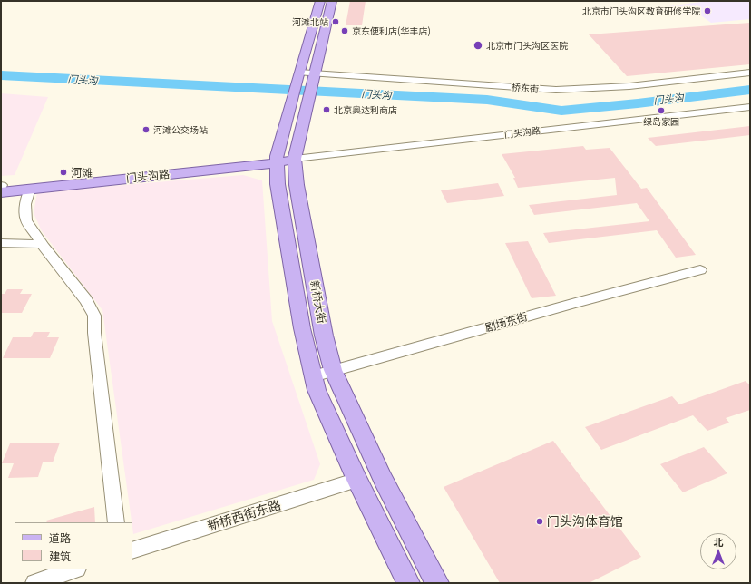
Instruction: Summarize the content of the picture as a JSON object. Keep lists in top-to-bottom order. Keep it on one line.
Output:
{"streets":{"main road":["门头沟路","新桥大街"],"street":["桥东街","剧场东街","新桥西街东路"]},"crossings":[["桥东街","新桥大街"],["门头沟路","新桥大街"],["新桥大街","剧场东街"],["新桥大街","新桥西街东路"]],"water":["门头沟"],"places":["北京市门头沟区教育研修学院","河滩北站","京东便利店(华丰店)","北京市门头沟区医院","北京奥达利商店","绿岛家园","河滩公交场站","河滩","门头沟体育馆"],"legend":["道路","建筑"],"north":"top"}
